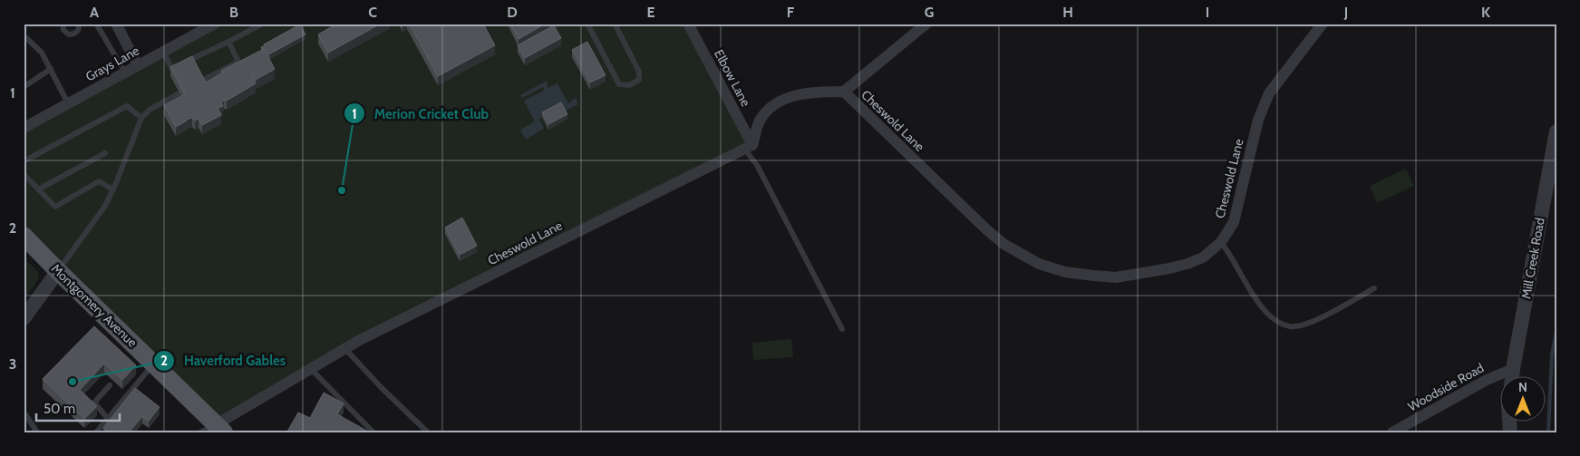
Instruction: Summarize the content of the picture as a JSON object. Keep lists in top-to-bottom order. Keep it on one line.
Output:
{"streets":{"main road":["Montgomery Avenue"],"street":["Grays Lane","Elbow Lane","Cheswold Lane","Mill Creek Road","Woodside Road"]},"crossings":[["Elbow Lane","Cheswold Lane"],["Cheswold Lane","Montgomery Avenue"],["Mill Creek Road","Woodside Road"]],"places":["Merion Cricket Club","Haverford Gables"],"scale_bar":"50 m","north":"top","grid":{"columns":["A","B","C","D","E","F","G","H","I","J","K"],"rows":["1","2","3"]}}
